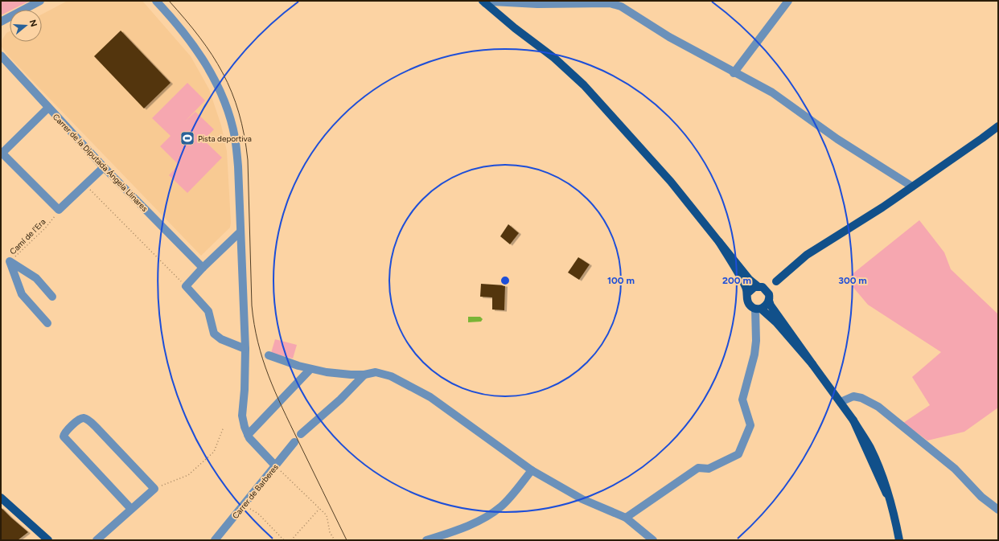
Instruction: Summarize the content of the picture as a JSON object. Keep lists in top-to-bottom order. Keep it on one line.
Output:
{"streets":{"street":["Carrer de la Diputada Ángela Llinares","Carrer de Barberes"],"path":["Camí de l'Era"]},"places":{"sports":["Pista deportiva"]},"north":"right","rings":["100 m","200 m","300 m"]}
